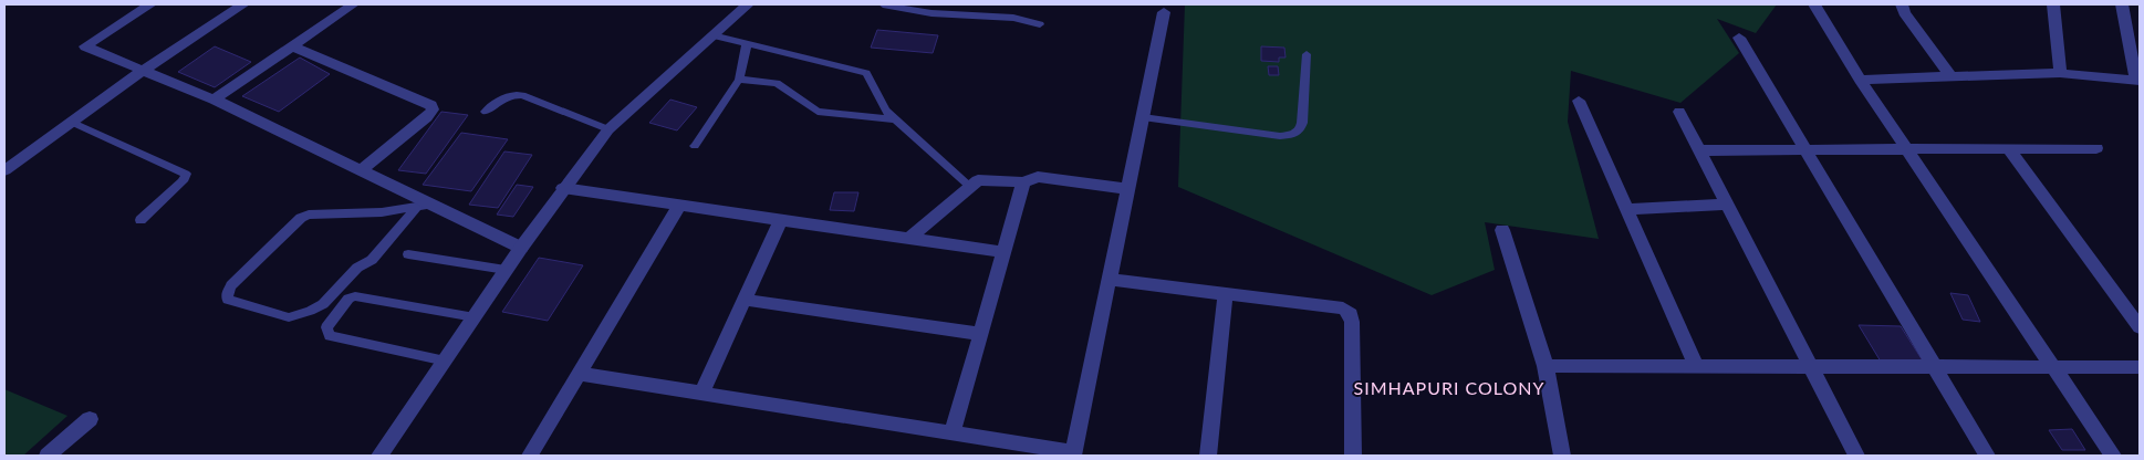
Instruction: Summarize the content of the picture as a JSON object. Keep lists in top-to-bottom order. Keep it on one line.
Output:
{"districts":["SIMHAPURI COLONY"]}
